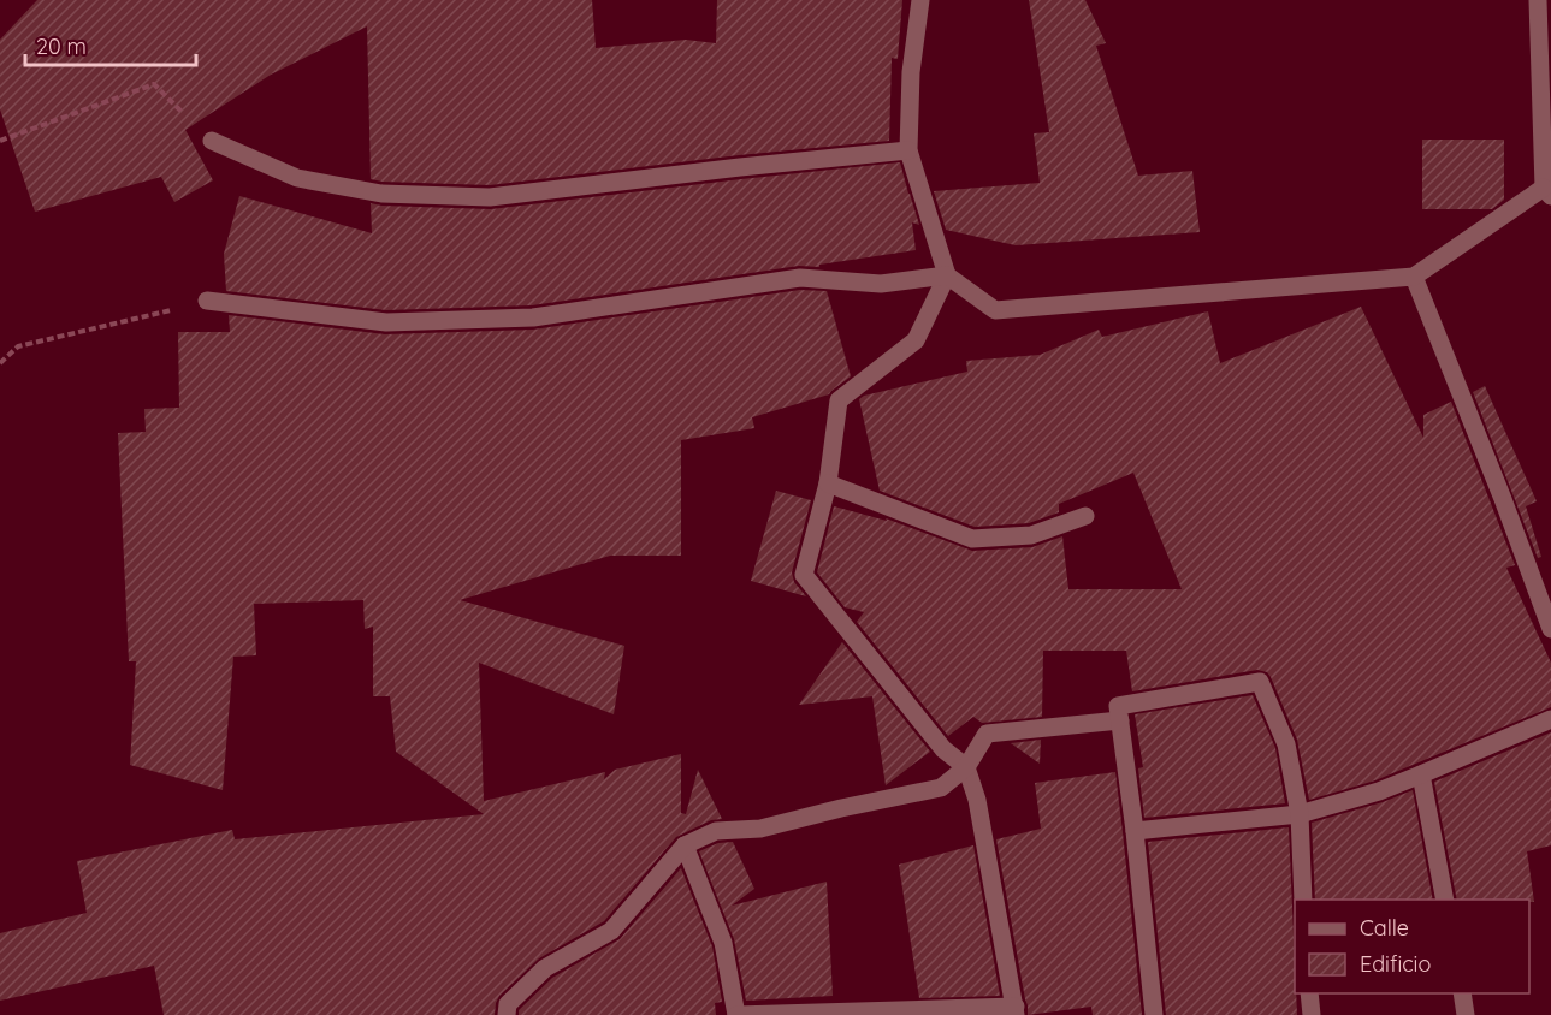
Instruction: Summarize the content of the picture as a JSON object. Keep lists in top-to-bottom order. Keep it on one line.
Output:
{"legend":["Calle","Edificio"],"scale_bar":"20 m"}
